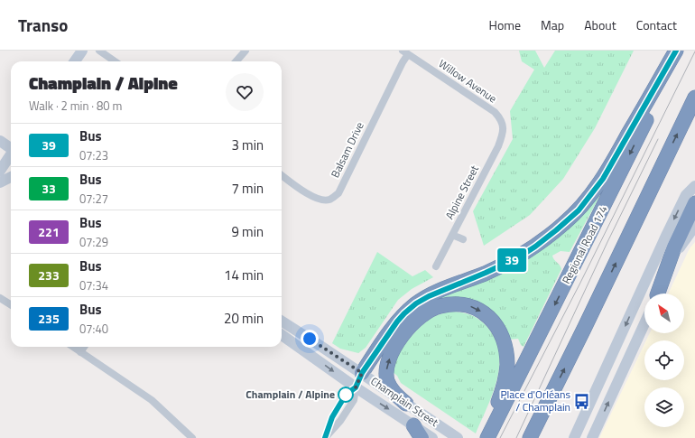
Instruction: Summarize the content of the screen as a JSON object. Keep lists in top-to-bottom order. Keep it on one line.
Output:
{"streets":{"highway":["Regional Road 174"],"main road":["Champlain Street"],"street":["Willow Avenue","Balsam Drive","Alpine Street"]},"crossings":[["Willow Avenue","Balsam Drive"],["Willow Avenue","Alpine Street"]],"places":{"other":["Champlain / Alpine"],"bus stop":["Place d'Orléans / Champlain"]},"lines":["bus line 39"],"north":"top left","page":{"header":"Transo","nav":["Home","Map","About","Contact"],"on_map":"39","heading":["Champlain / Alpine","Walk · 2 min · 80 m"],"list":[{"mark":"39","name":"Bus","note":"07:23","value":"3 min"},{"mark":"33","name":"Bus","note":"07:27","value":"7 min"},{"mark":"221","name":"Bus","note":"07:29","value":"9 min"},{"mark":"233","name":"Bus","note":"07:34","value":"14 min"},{"mark":"235","name":"Bus","note":"07:40","value":"20 min"}]}}
